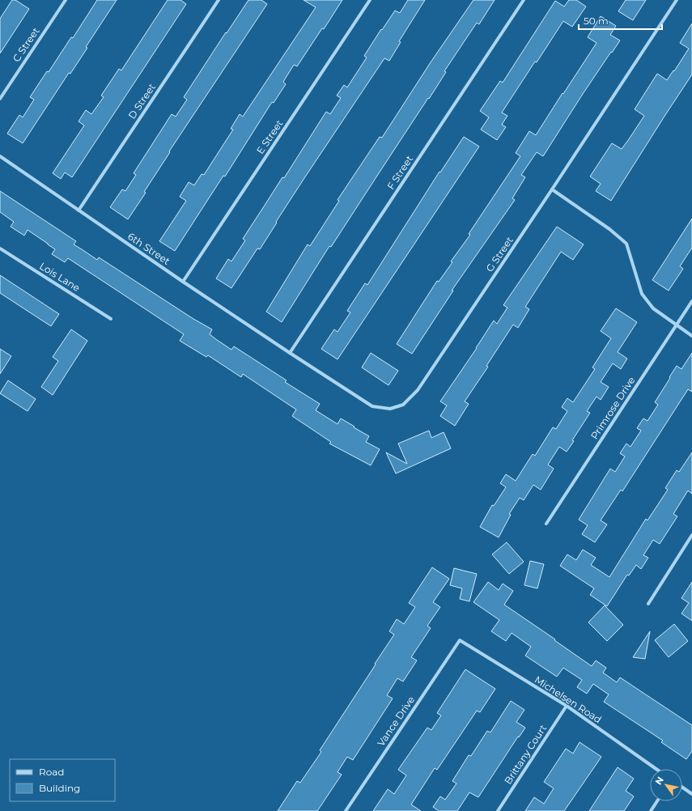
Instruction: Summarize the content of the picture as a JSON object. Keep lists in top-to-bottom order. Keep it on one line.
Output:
{"streets":{"street":["C Street","D Street","E Street","F Street","6th Street","G Street","Lois Lane","Primrose Drive","Michelsen Road","Vance Drive","Brittany Court"]},"crossings":[["D Street","6th Street"],["E Street","6th Street"],["F Street","6th Street"],["F Street","G Street"],["6th Street","G Street"],["Michelsen Road","Vance Drive"],["Michelsen Road","Brittany Court"]],"legend":["Road","Building"],"scale_bar":"50 m","north":"top left"}
